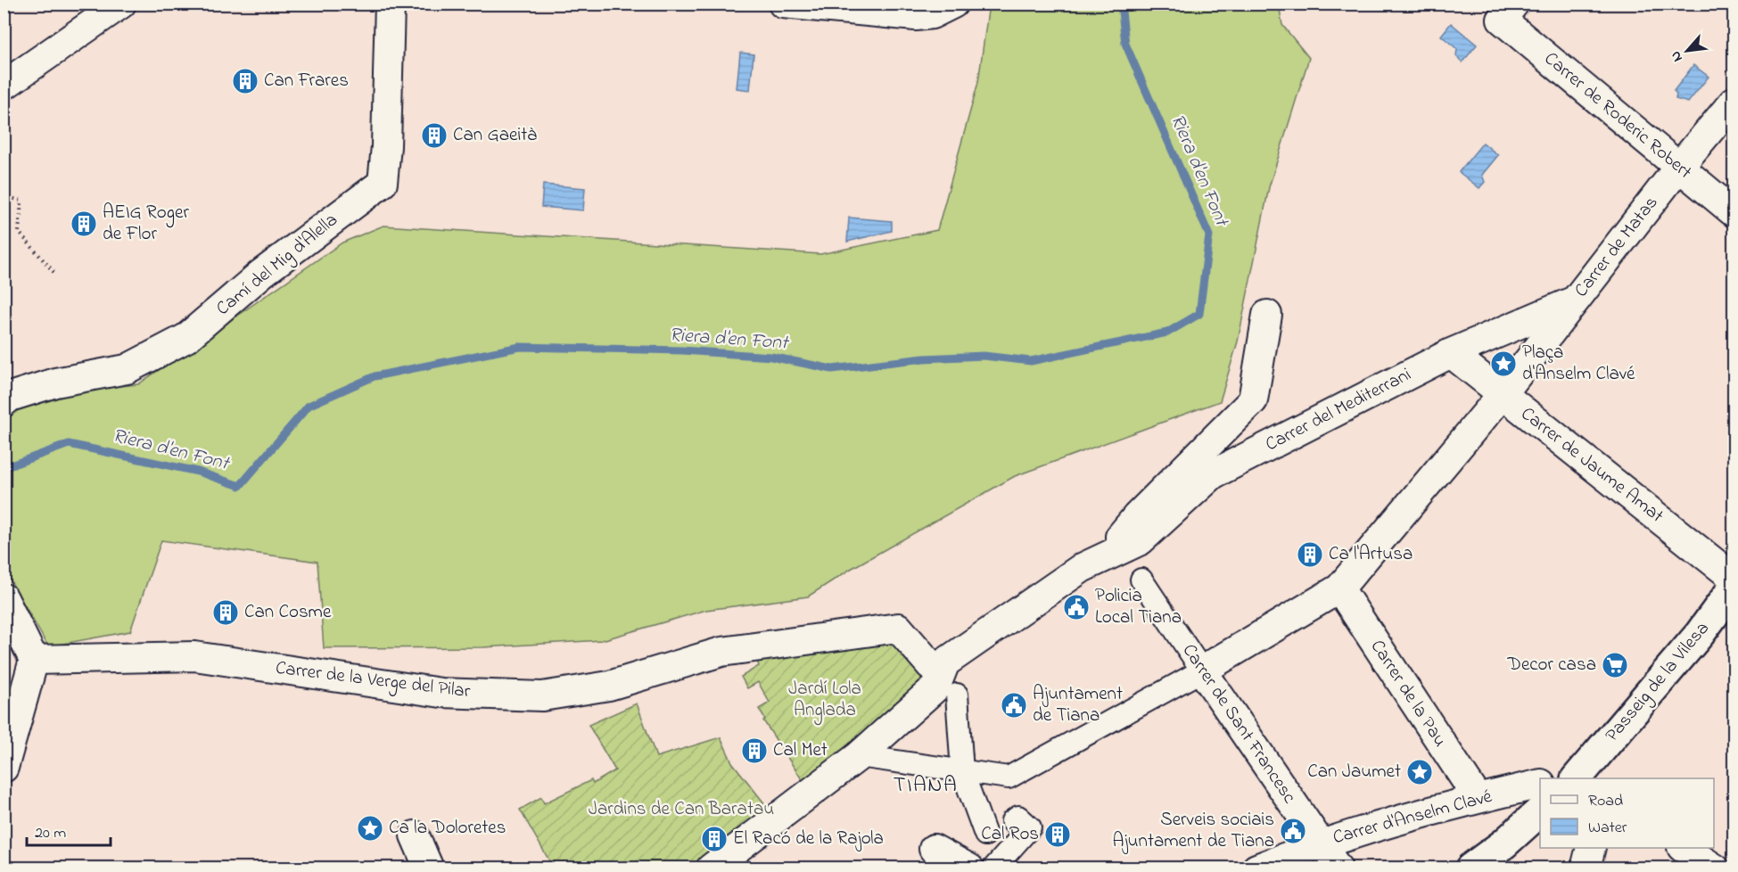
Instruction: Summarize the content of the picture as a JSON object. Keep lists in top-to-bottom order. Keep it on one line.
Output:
{"streets":{"street":["Carrer de Roderic Robert","Carrer de Matas","Camí del Mig d'Alella","Carrer del Mediterrani","Carrer de Jaume Amat","Carrer de la Verge del Pilar","Passeig de la Vilesa","Carrer de la Pau","Carrer de Sant Francesc","Carrer d'Anselm Clavé"]},"crossings":[["Carrer de Roderic Robert","Carrer de Matas"],["Carrer de Matas","Carrer del Mediterrani"],["Carrer de Matas","Carrer de Jaume Amat"],["Carrer de Matas","Carrer de la Pau"],["Carrer de Matas","Carrer de Sant Francesc"],["Carrer del Mediterrani","Carrer de Jaume Amat"],["Carrer del Mediterrani","Carrer de la Verge del Pilar"],["Carrer de la Pau","Carrer d'Anselm Clavé"],["Carrer de Sant Francesc","Carrer d'Anselm Clavé"]],"districts":["TIANA"],"water":["Riera d'en Font"],"parks":["Jardí Lola Anglada","Jardins de Can Baratau"],"places":{"building":["Can Frares","Can Gaeità","AEIG Roger de Flor","Ca l'Artusa","Can Cosme","Cal Met","Cal Ros","El Racó de la Rajola"],"place":["Plaça d'Anselm Clavé","Can Jaumet","Ca la Doloretes"],"public building":["Policia Local Tiana","Ajuntament de Tiana","Serveis sociais Ajuntament de Tiana"],"supermarket":["Decor casa"]},"legend":["Road","Water"],"scale_bar":"20 m","north":"bottom left"}
